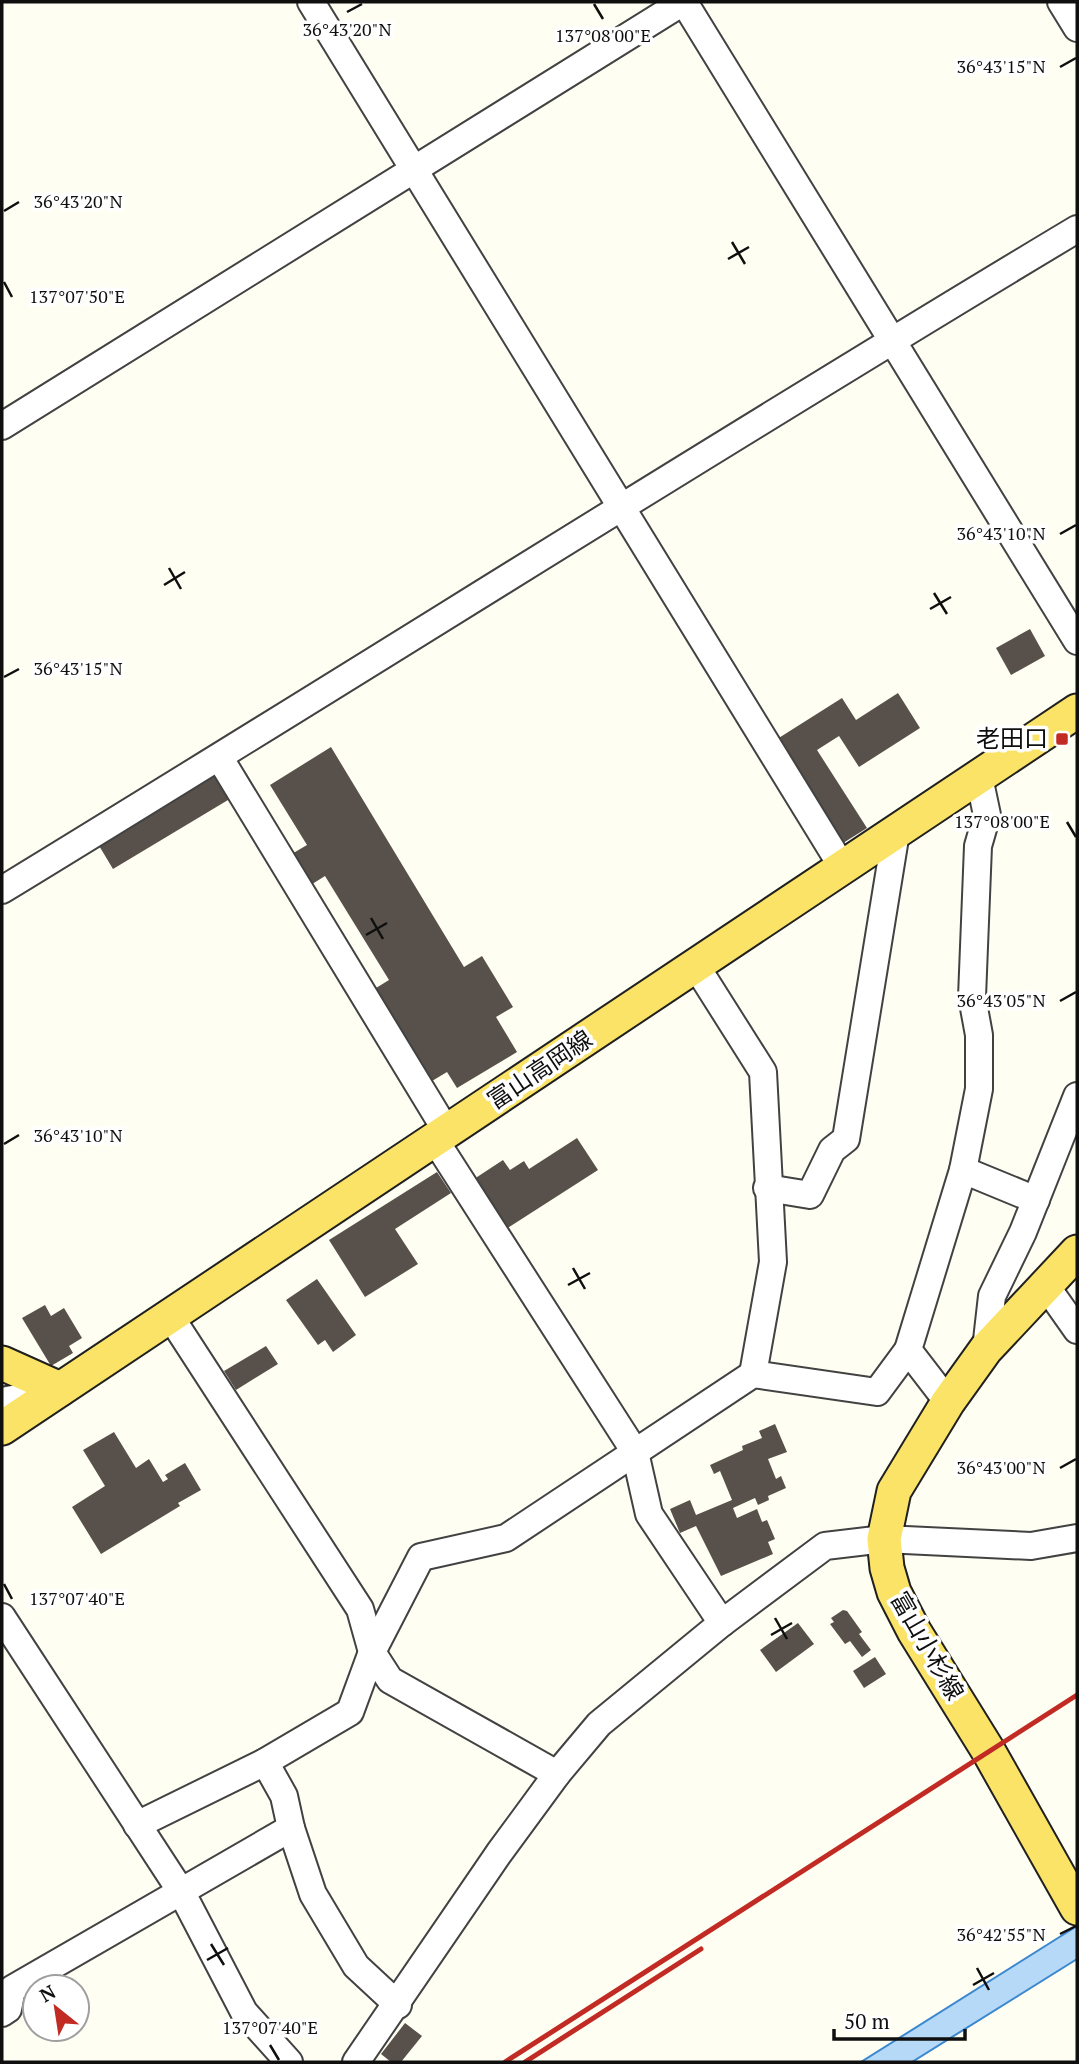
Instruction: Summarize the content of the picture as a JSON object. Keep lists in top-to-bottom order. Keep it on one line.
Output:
{"streets":{"main road":["富山高岡線","富山小杉線"]},"places":{"transit":["老田口"]},"scale_bar":"50 m","north":"top left","coordinates":["36°43'20\"N","137°08'00\"E","36°43'15\"N","137°07'50\"E","36°43'10\"N","36°43'05\"N","36°43'00\"N","137°07'40\"E","36°42'55\"N"]}
